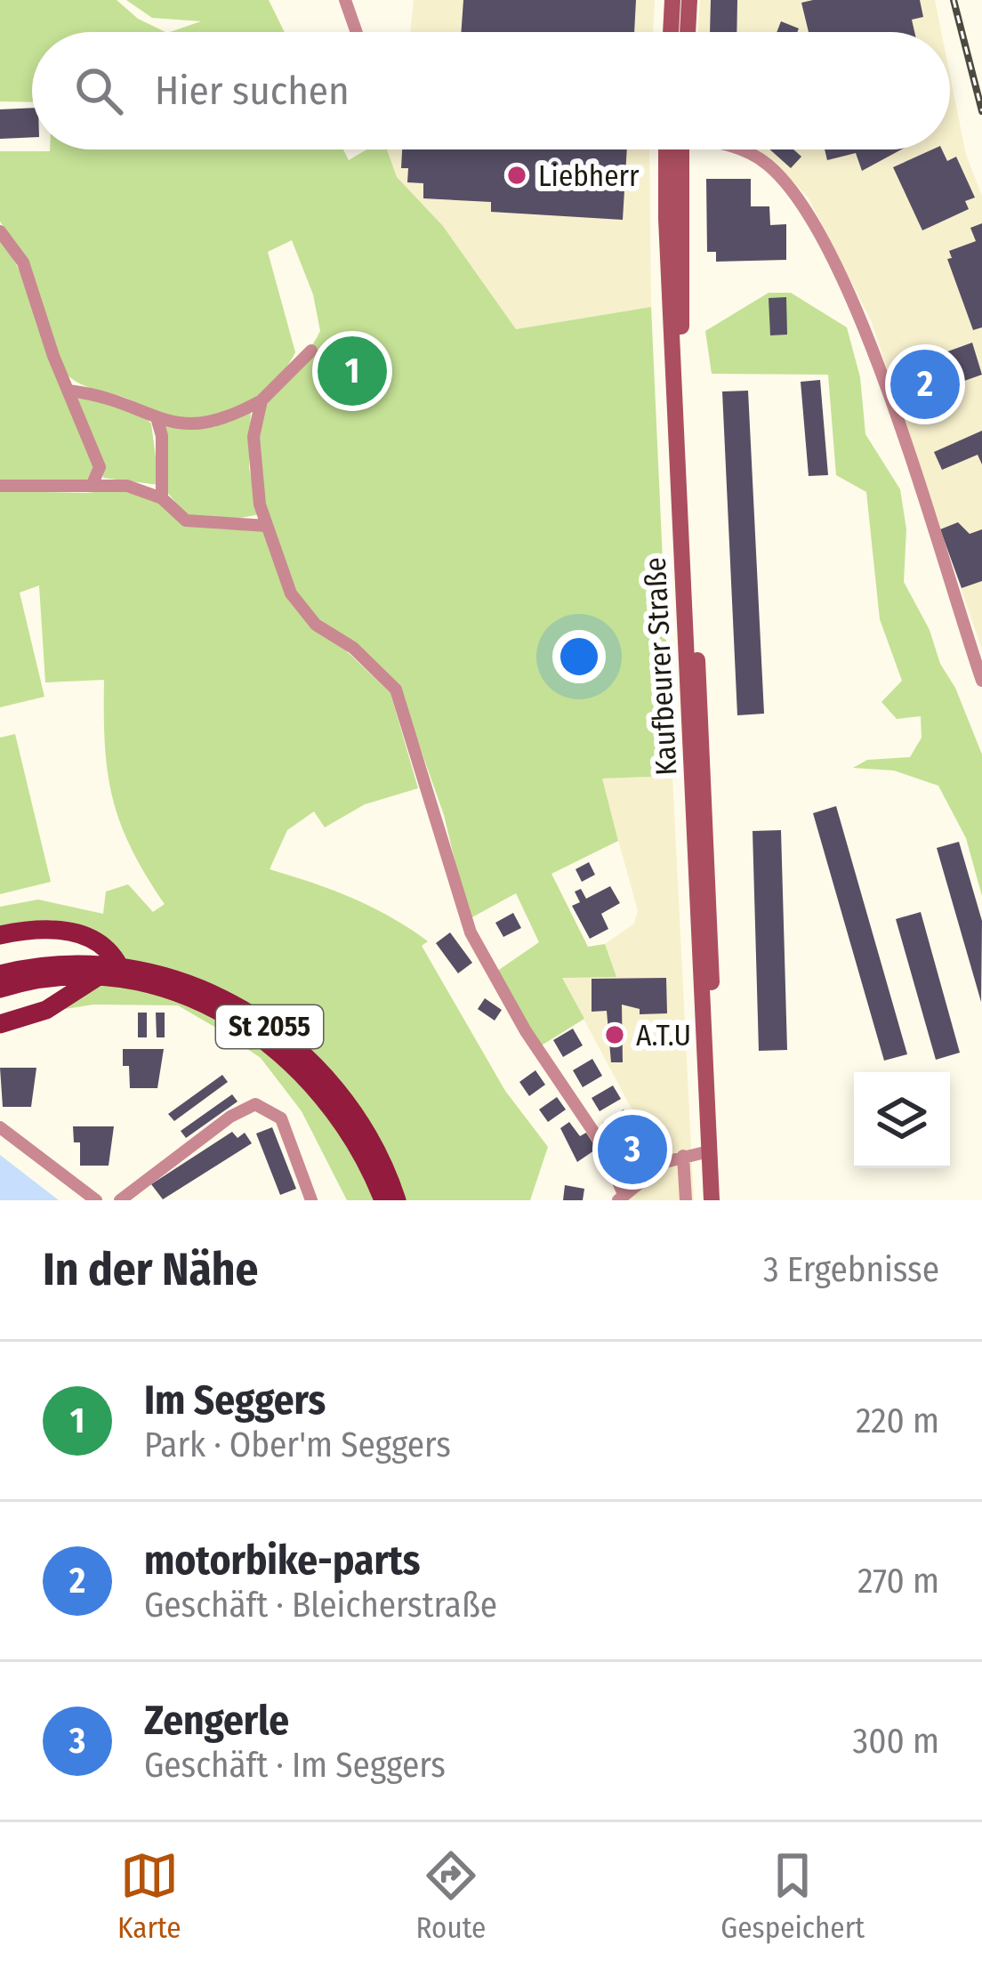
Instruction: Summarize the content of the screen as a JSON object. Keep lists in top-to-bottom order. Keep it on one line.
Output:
{"streets":{"main road":["Kaufbeurer Straße","St 2055"]},"places":["Liebherr","A.T.U"],"page":{"search":"Hier suchen","pins":["1","2","3"],"heading":["In der Nähe","3 Ergebnisse"],"list":[{"mark":"1","name":"Im Seggers","note":"Park · Ober'm Seggers","value":"220 m"},{"mark":"2","name":"motorbike-parts","note":"Geschäft · Bleicherstraße","value":"270 m"},{"mark":"3","name":"Zengerle","note":"Geschäft · Im Seggers","value":"300 m"}],"nav":["Karte","Route","Gespeichert"]}}
